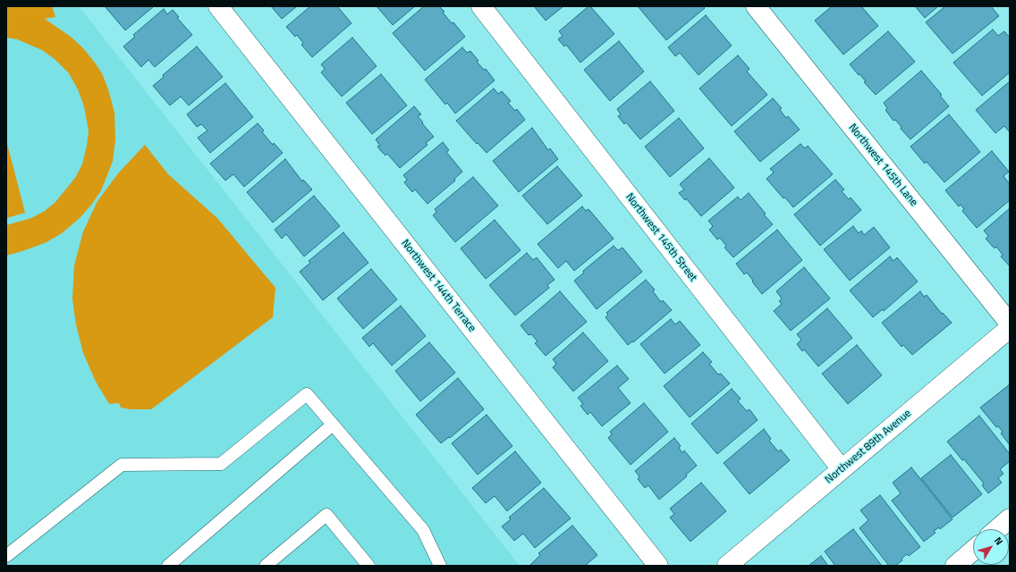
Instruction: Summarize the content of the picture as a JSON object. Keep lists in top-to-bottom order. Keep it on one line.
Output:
{"streets":{"street":["Northwest 145th Lane","Northwest 145th Street","Northwest 144th Terrace","Northwest 89th Avenue"]},"crossings":[["Northwest 145th Street","Northwest 89th Avenue"]],"north":"top right"}
